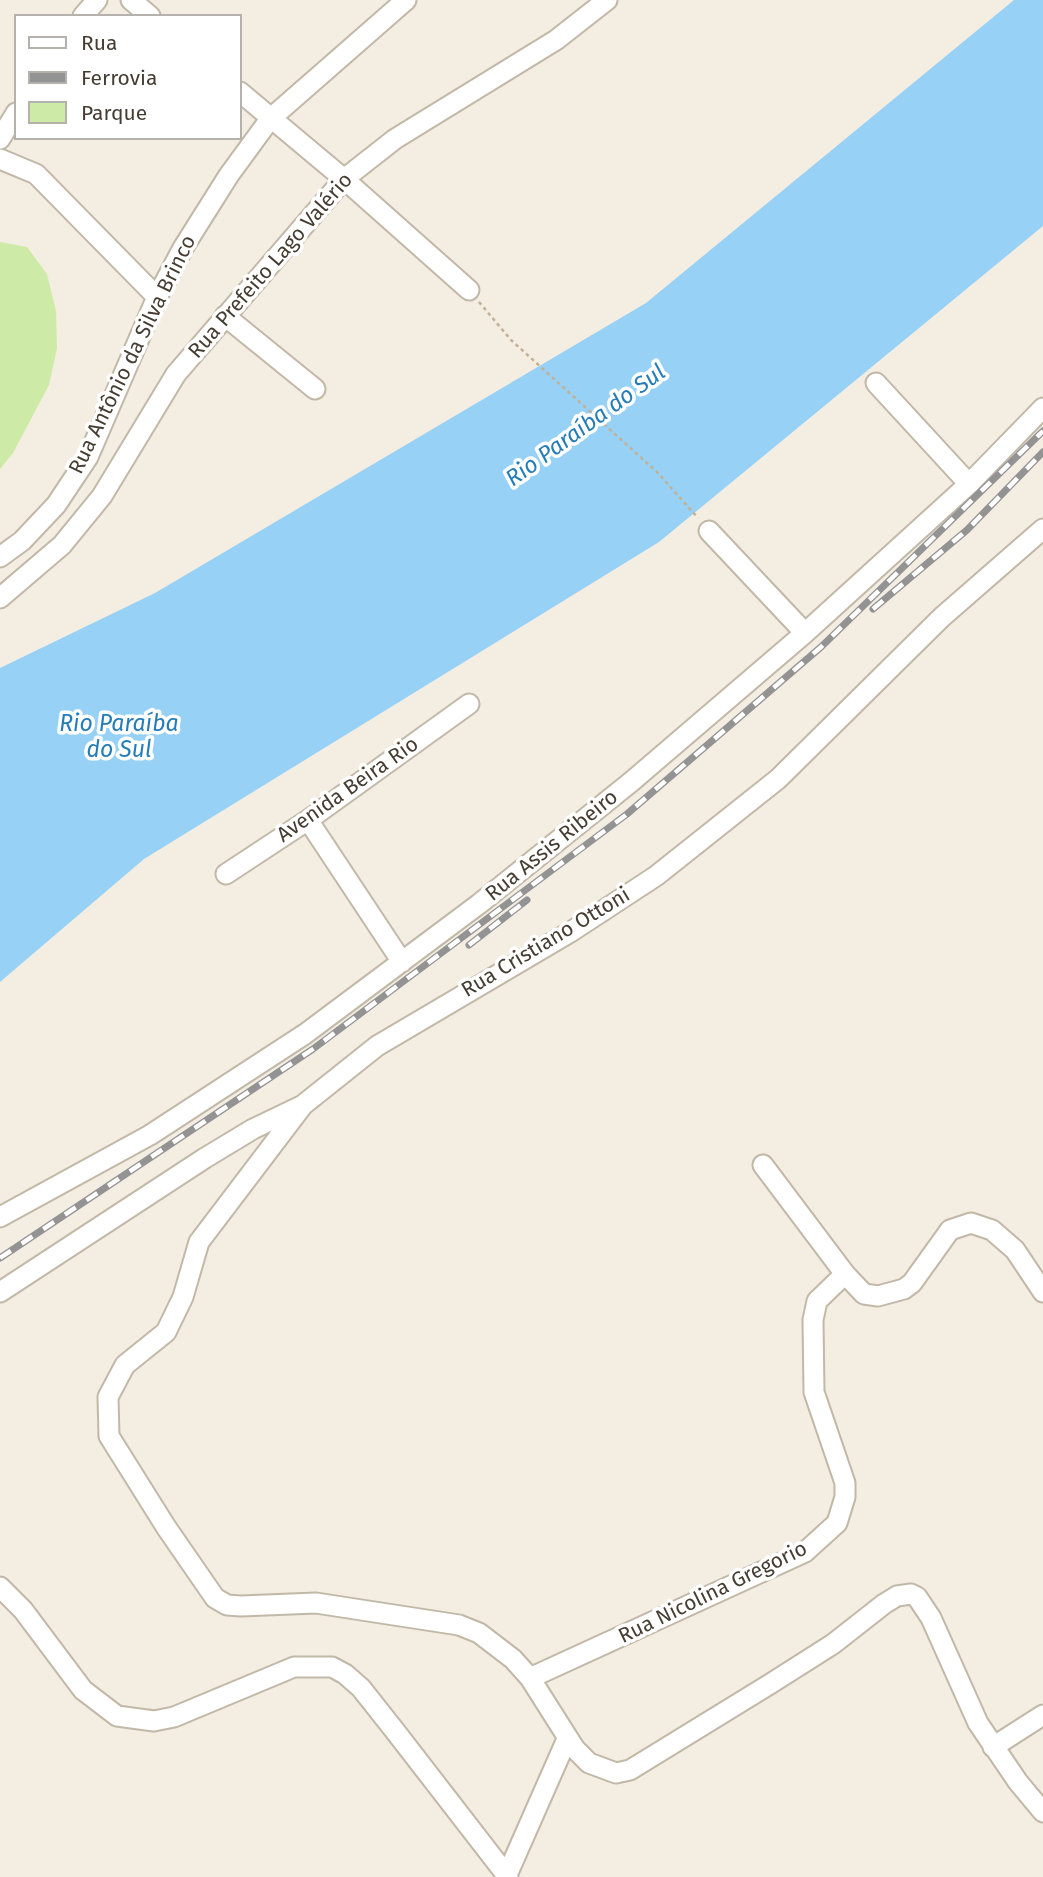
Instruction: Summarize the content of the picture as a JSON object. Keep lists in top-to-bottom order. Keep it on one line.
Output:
{"streets":{"street":["Rua Prefeito Lago Valério","Rua Antônio da Silva Brinco","Avenida Beira Rio","Rua Assis Ribeiro","Rua Cristiano Ottoni","Rua Nicolina Gregorio"]},"water":["Rio Paraíba do Sul"],"legend":["Rua","Ferrovia","Parque"]}
